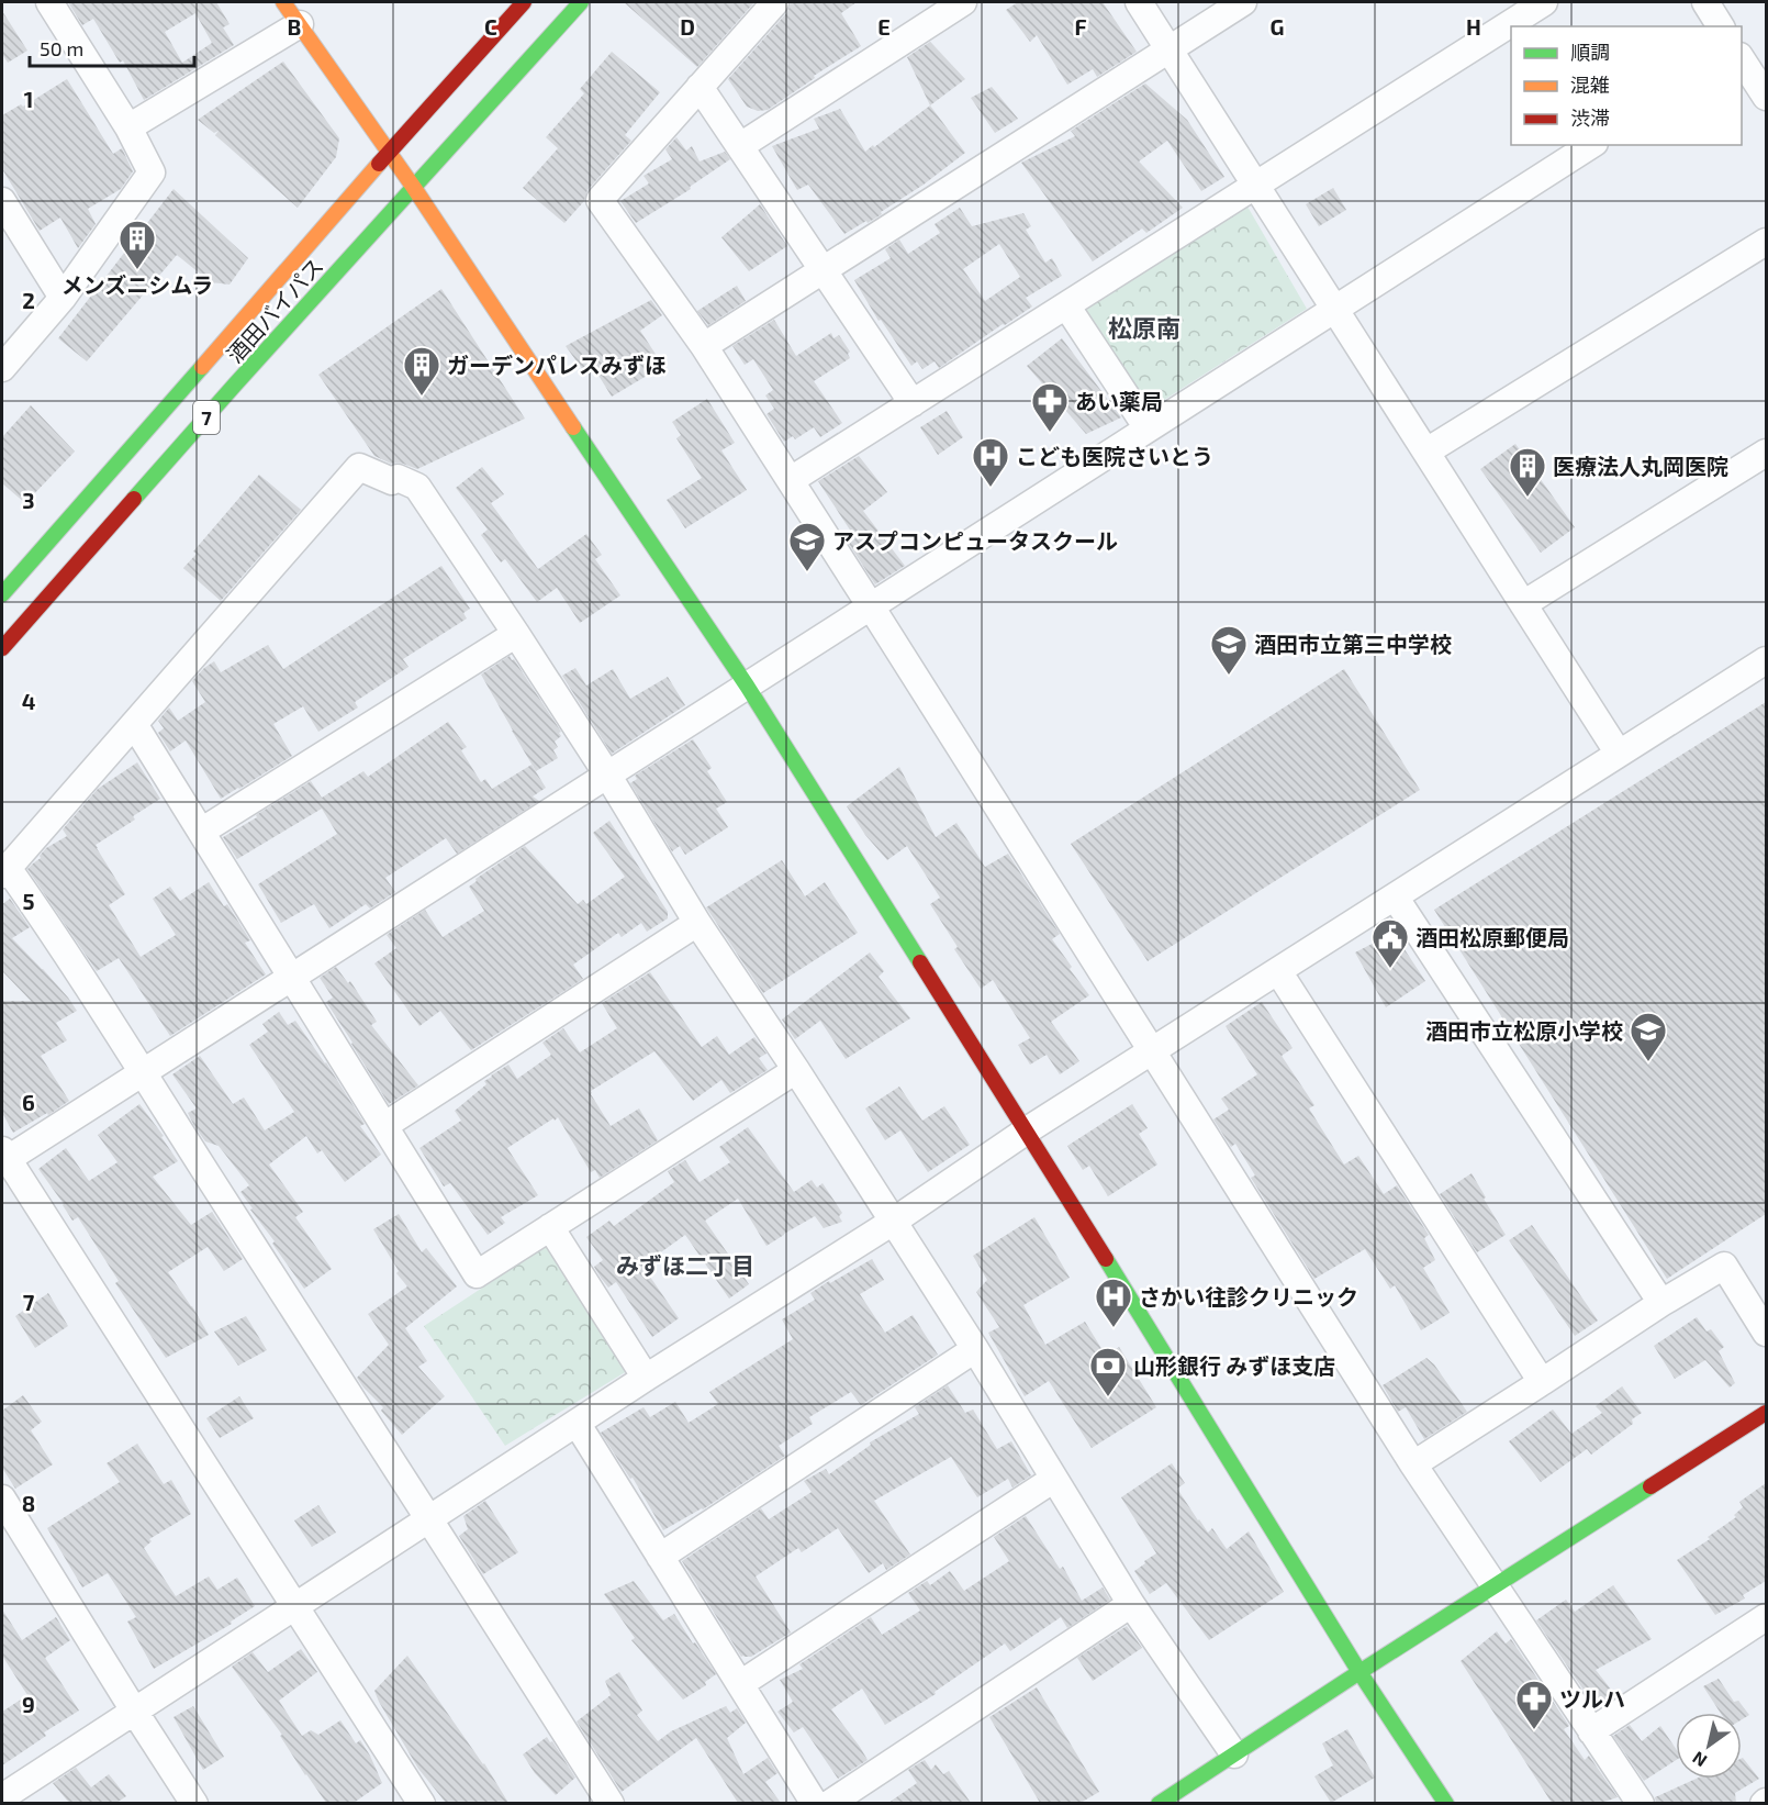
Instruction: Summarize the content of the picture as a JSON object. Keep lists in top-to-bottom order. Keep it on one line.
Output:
{"streets":{"main road":["酒田バイパス","7"]},"districts":["松原南","みずほ二丁目"],"places":{"building":["メンズニシムラ","ガーデンパレスみずほ","医療法人丸岡医院"],"pharmacy":["あい薬局","ツルハ"],"hospital":["こども医院さいとう","さかい往診クリニック"],"school or university":["アスプコンピュータスクール","酒田市立第三中学校","酒田市立松原小学校"],"public building":["酒田松原郵便局"],"bank":["山形銀行 みずほ支店"]},"legend":["順調","混雑","渋滞"],"scale_bar":"50 m","north":"bottom left","grid":{"columns":["B","C","D","E","F","G","H"],"rows":["1","2","3","4","5","6","7","8","9"]}}
